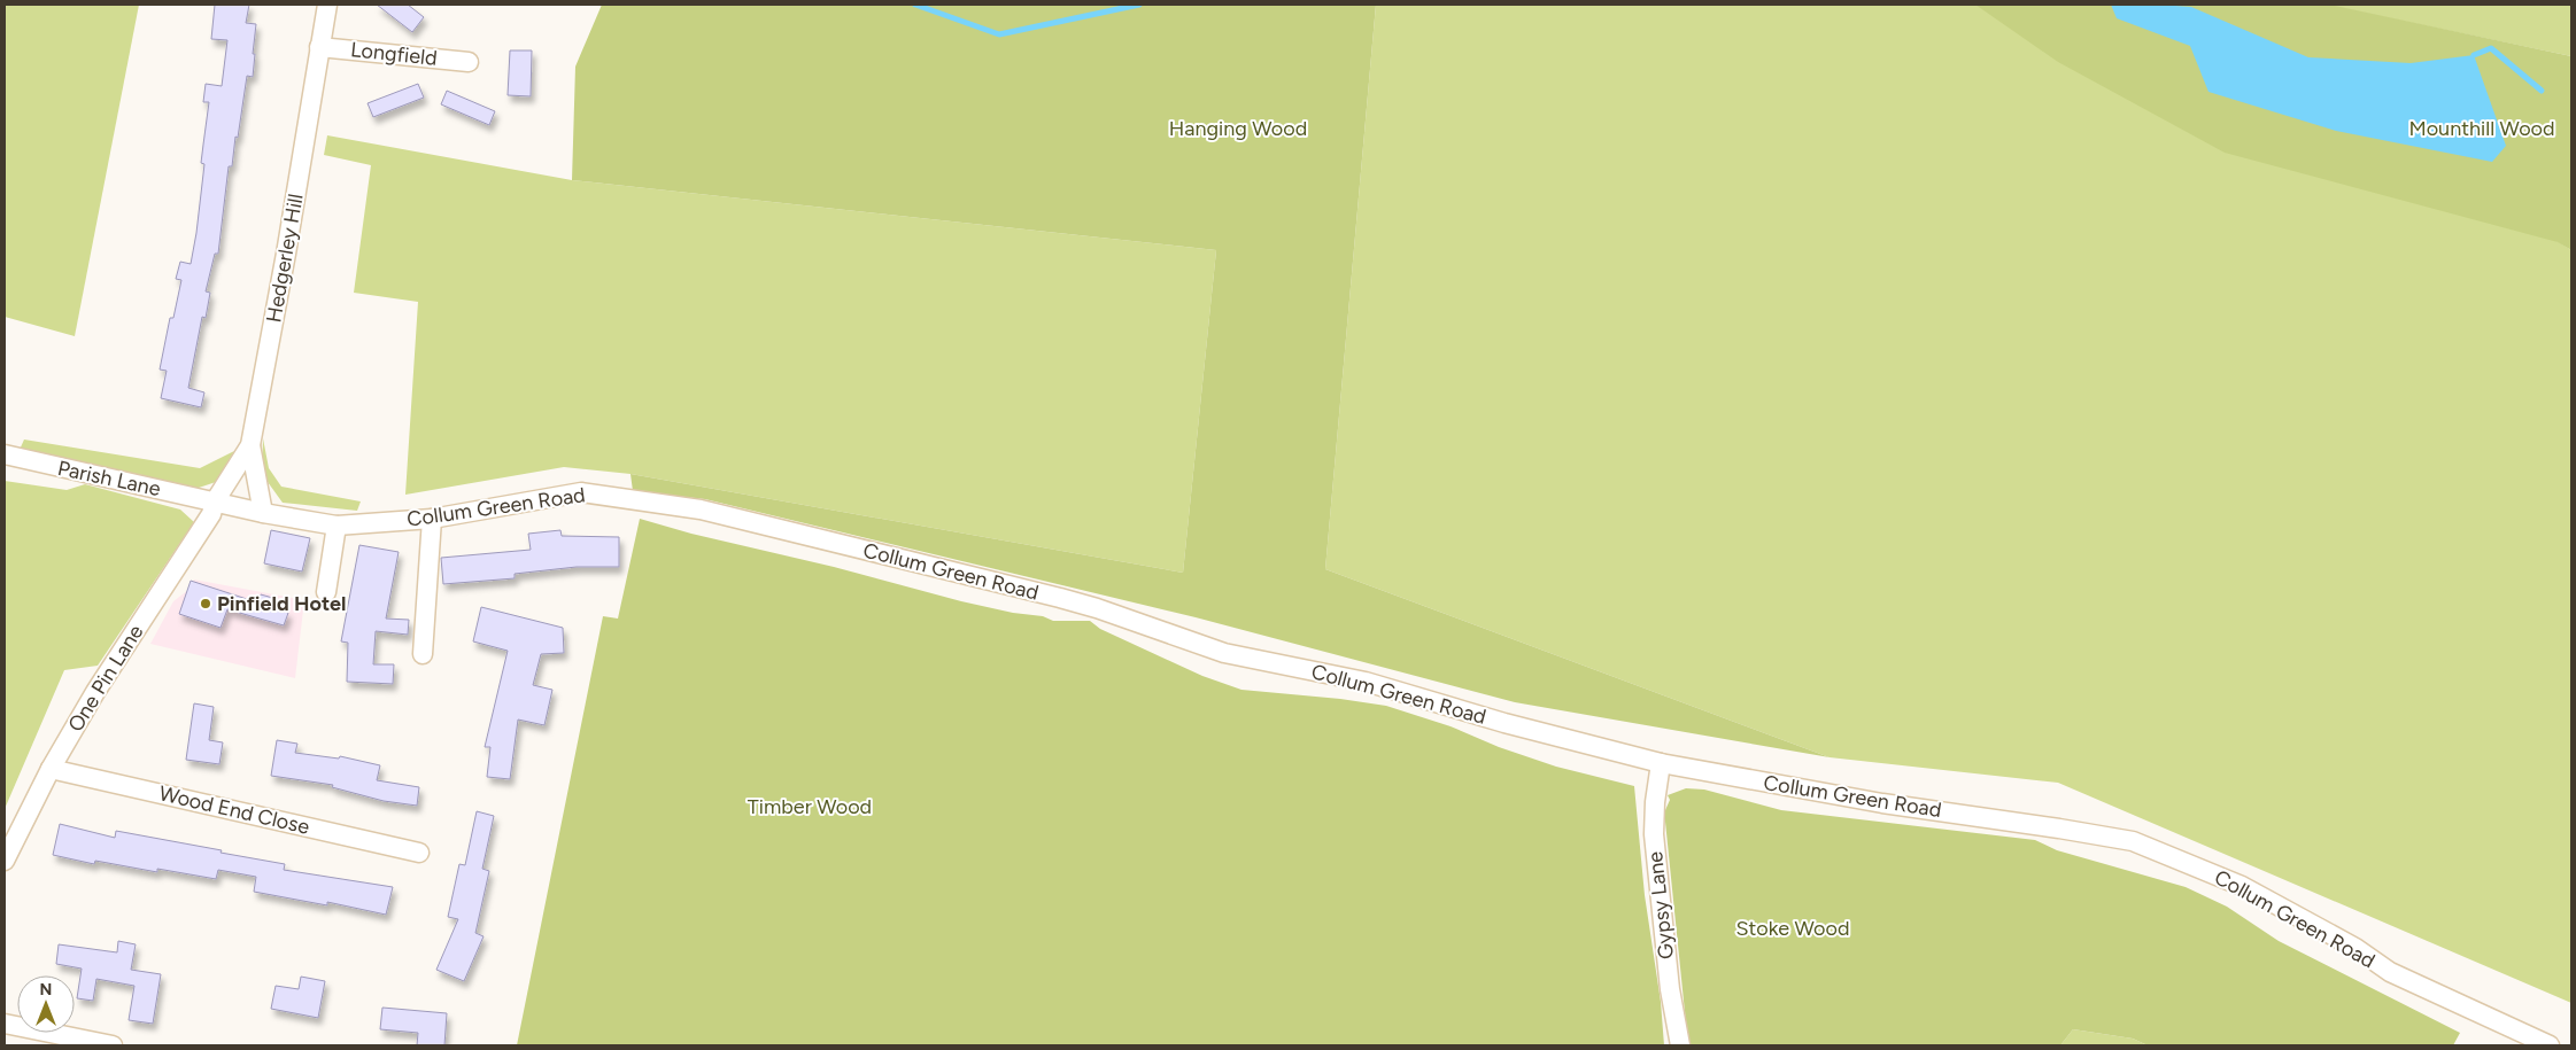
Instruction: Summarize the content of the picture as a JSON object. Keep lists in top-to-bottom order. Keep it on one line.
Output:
{"streets":{"street":["Longfield","Hedgerley Hill","Parish Lane","Collum Green Road","One Pin Lane","Wood End Close","Gypsy Lane"]},"crossings":[["Longfield","Hedgerley Hill"],["Hedgerley Hill","Parish Lane"],["Hedgerley Hill","Collum Green Road"],["Hedgerley Hill","One Pin Lane"],["Parish Lane","Collum Green Road"],["Parish Lane","One Pin Lane"],["Collum Green Road","One Pin Lane"],["Collum Green Road","Gypsy Lane"],["One Pin Lane","Wood End Close"]],"parks":["Hanging Wood","Mounthill Wood","Timber Wood","Stoke Wood"],"places":["Pinfield Hotel"],"north":"top"}
